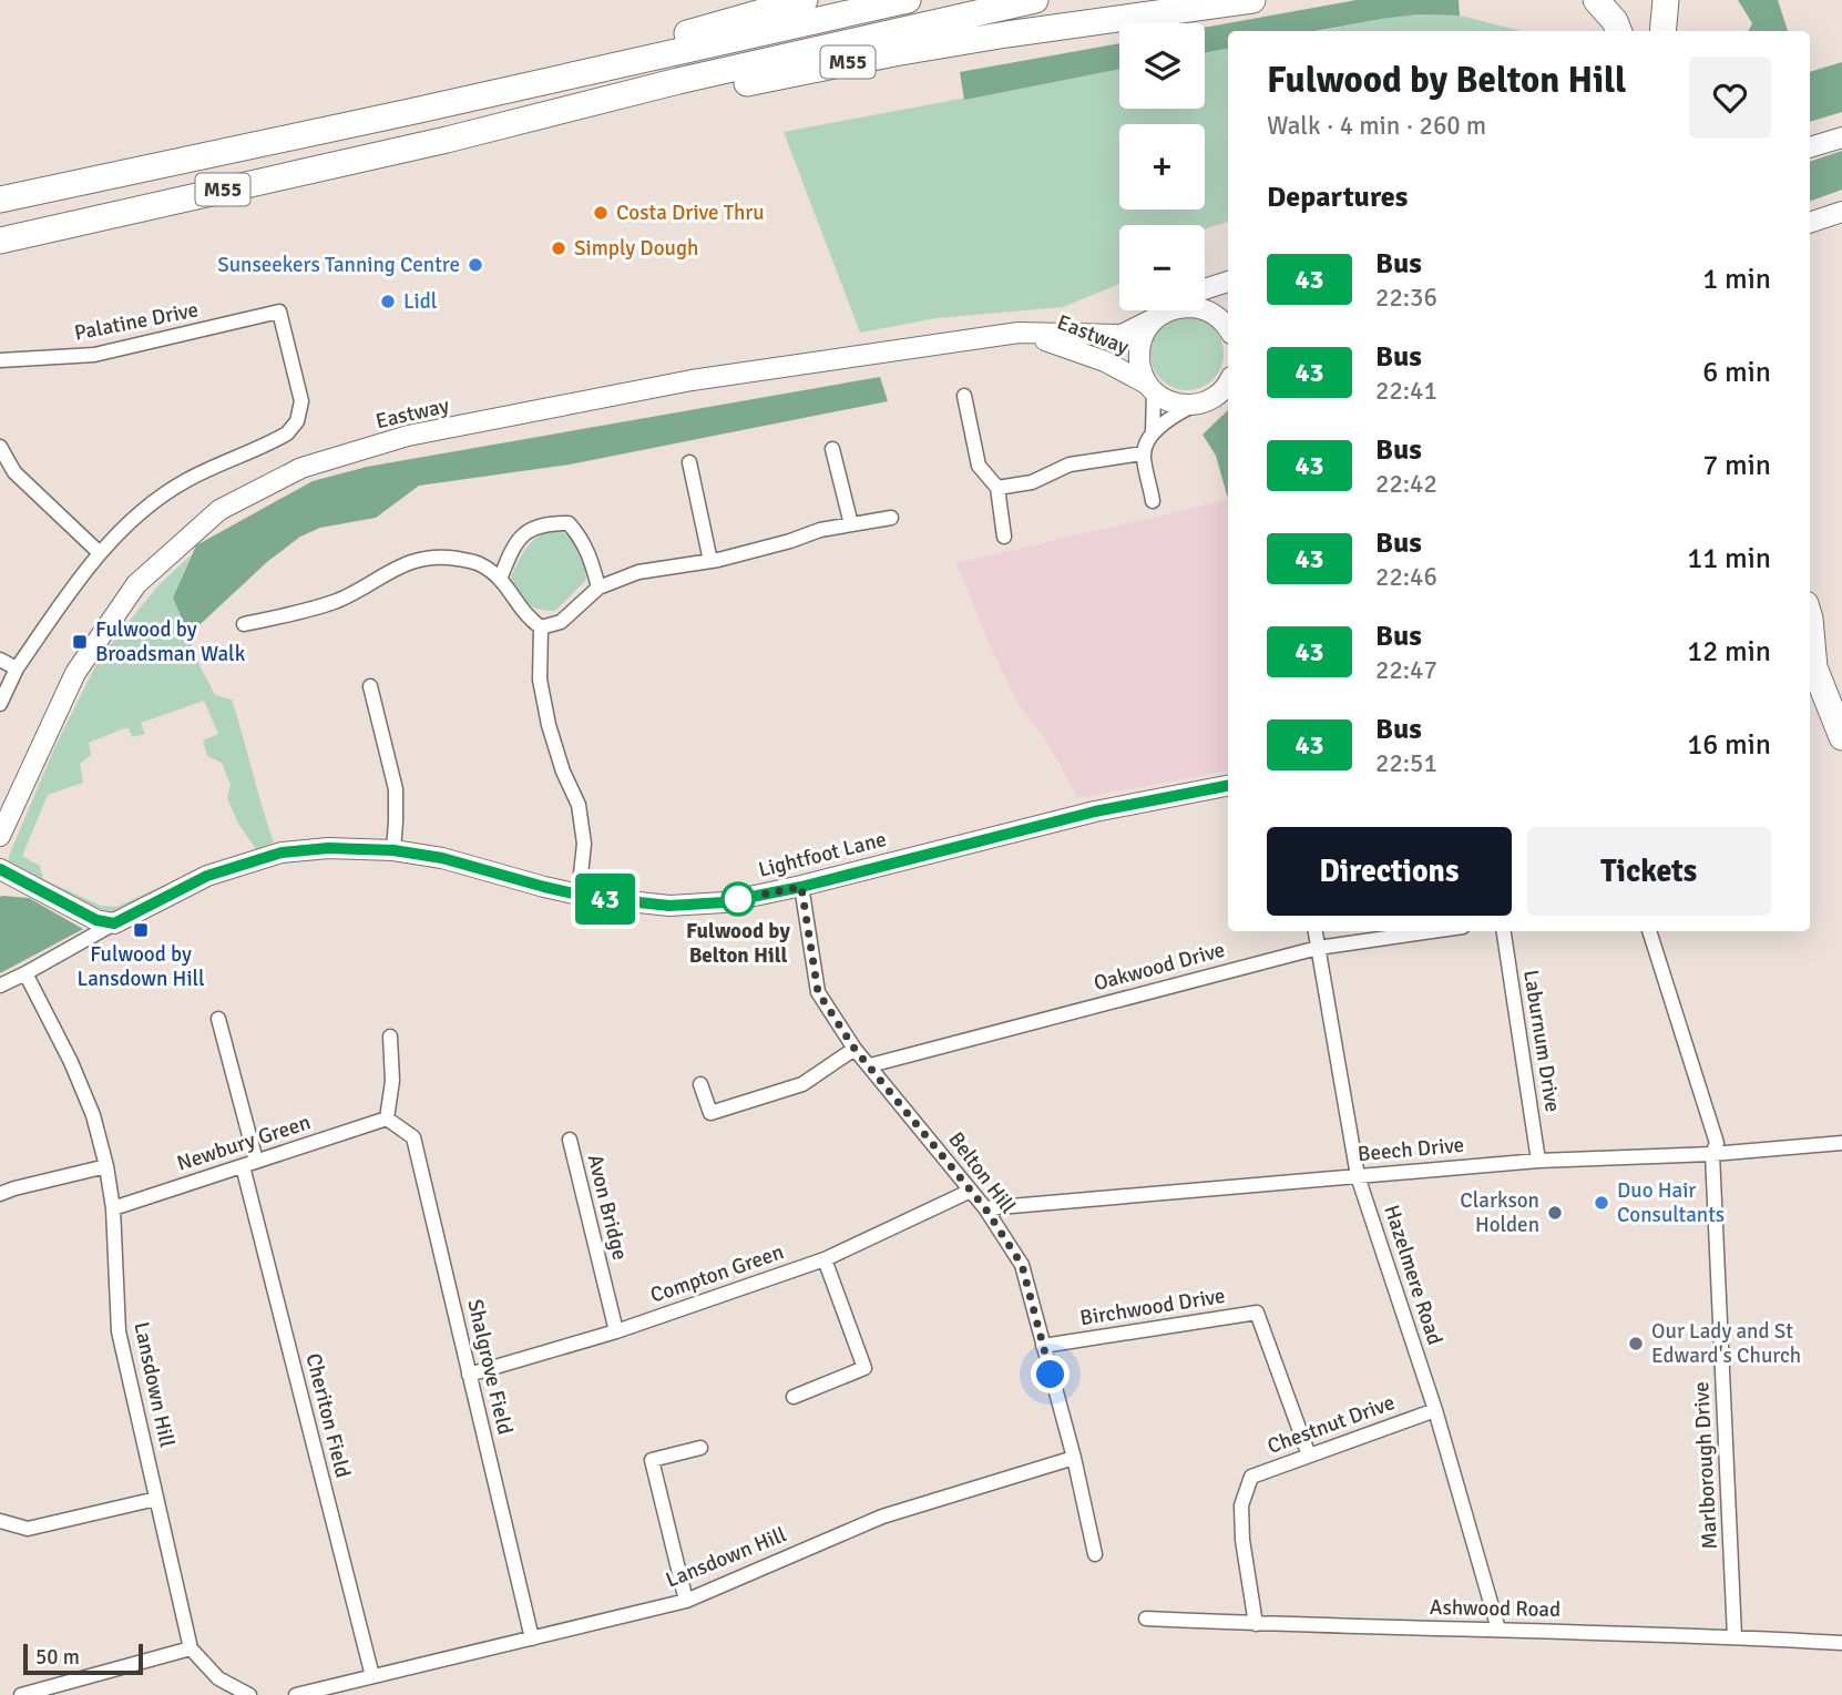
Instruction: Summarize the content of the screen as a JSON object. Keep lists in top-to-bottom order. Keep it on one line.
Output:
{"streets":{"highway":["M55"],"main road":["Eastway","Lightfoot Lane"],"street":["Palatine Drive","Oakwood Drive","Laburnum Drive","Newbury Green","Beech Drive","Belton Hill","Avon Bridge","Compton Green","Hazelmere Road","Birchwood Drive","Shalgrove Field","Lansdown Hill","Cheriton Field","Chestnut Drive","Marlborough Drive","Ashwood Road"]},"crossings":[["Lightfoot Lane","Belton Hill"],["Lightfoot Lane","Lansdown Hill"],["Oakwood Drive","Belton Hill"],["Oakwood Drive","Hazelmere Road"],["Laburnum Drive","Beech Drive"],["Newbury Green","Shalgrove Field"],["Newbury Green","Lansdown Hill"],["Newbury Green","Cheriton Field"],["Beech Drive","Belton Hill"],["Beech Drive","Hazelmere Road"],["Beech Drive","Marlborough Drive"],["Belton Hill","Compton Green"],["Belton Hill","Birchwood Drive"],["Belton Hill","Lansdown Hill"],["Avon Bridge","Compton Green"],["Compton Green","Shalgrove Field"],["Hazelmere Road","Chestnut Drive"],["Hazelmere Road","Ashwood Road"],["Birchwood Drive","Chestnut Drive"],["Shalgrove Field","Lansdown Hill"],["Lansdown Hill","Cheriton Field"],["Chestnut Drive","Ashwood Road"],["Marlborough Drive","Ashwood Road"]],"places":{"other":["Costa Drive Thru","Simply Dough","Sunseekers Tanning Centre","Lidl","Fulwood by Belton Hill","Duo Hair Consultants","Clarkson Holden","Our Lady and St Edward's Church"],"transit":["Fulwood by Broadsman Walk","Fulwood by Lansdown Hill"]},"lines":["bus line 43"],"scale_bar":"50 m","page":{"on_map":"43","map_buttons":["+","−"],"heading":[["Fulwood by Belton Hill","Walk · 4 min · 260 m"],"Departures"],"list":[{"mark":"43","name":"Bus","note":"22:36","value":"1 min"},{"mark":"43","name":"Bus","note":"22:41","value":"6 min"},{"mark":"43","name":"Bus","note":"22:42","value":"7 min"},{"mark":"43","name":"Bus","note":"22:46","value":"11 min"},{"mark":"43","name":"Bus","note":"22:47","value":"12 min"},{"mark":"43","name":"Bus","note":"22:51","value":"16 min"}],"buttons":["Directions","Tickets"],"scale":"50 m"}}
